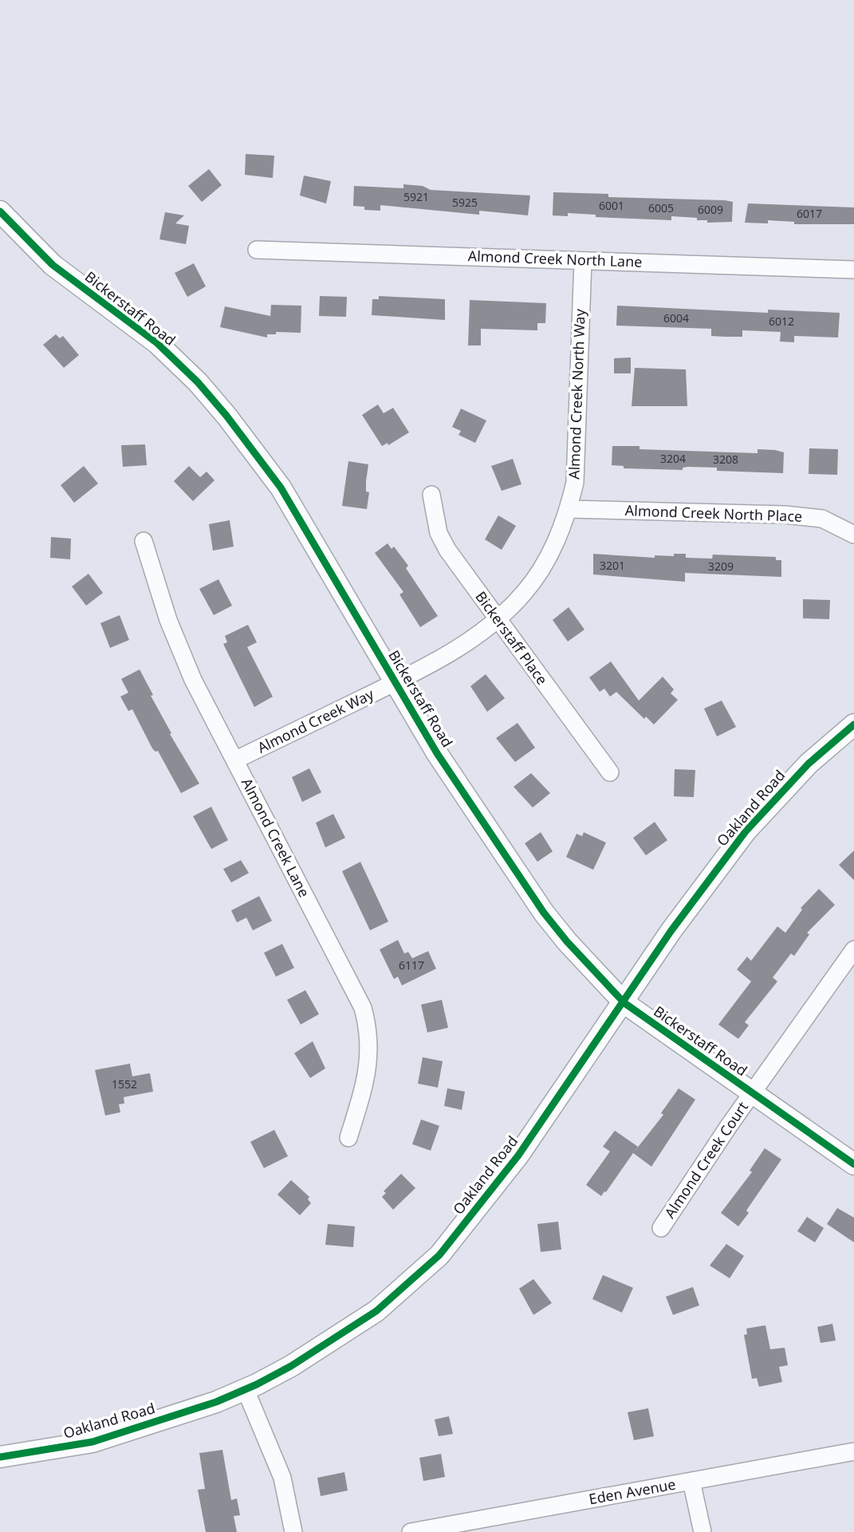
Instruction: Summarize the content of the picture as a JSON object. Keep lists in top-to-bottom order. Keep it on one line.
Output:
{"streets":{"street":["Almond Creek North Lane","Bickerstaff Road","Almond Creek North Way","Almond Creek North Place","Bickerstaff Place","Almond Creek Way","Oakland Road","Almond Creek Lane","Almond Creek Court","Eden Avenue"]},"crossings":[["Almond Creek North Lane","Almond Creek North Way"],["Bickerstaff Road","Almond Creek North Way"],["Bickerstaff Road","Almond Creek Way"],["Bickerstaff Road","Oakland Road"],["Bickerstaff Road","Almond Creek Court"],["Almond Creek North Way","Almond Creek North Place"],["Almond Creek North Way","Bickerstaff Place"],["Almond Creek North Way","Almond Creek Way"],["Almond Creek Way","Almond Creek Lane"]],"house_numbers":["5921","5925","6001","6005","6009","6017","6004","6012","3204","3208","3201","3209","6117","1552"]}
